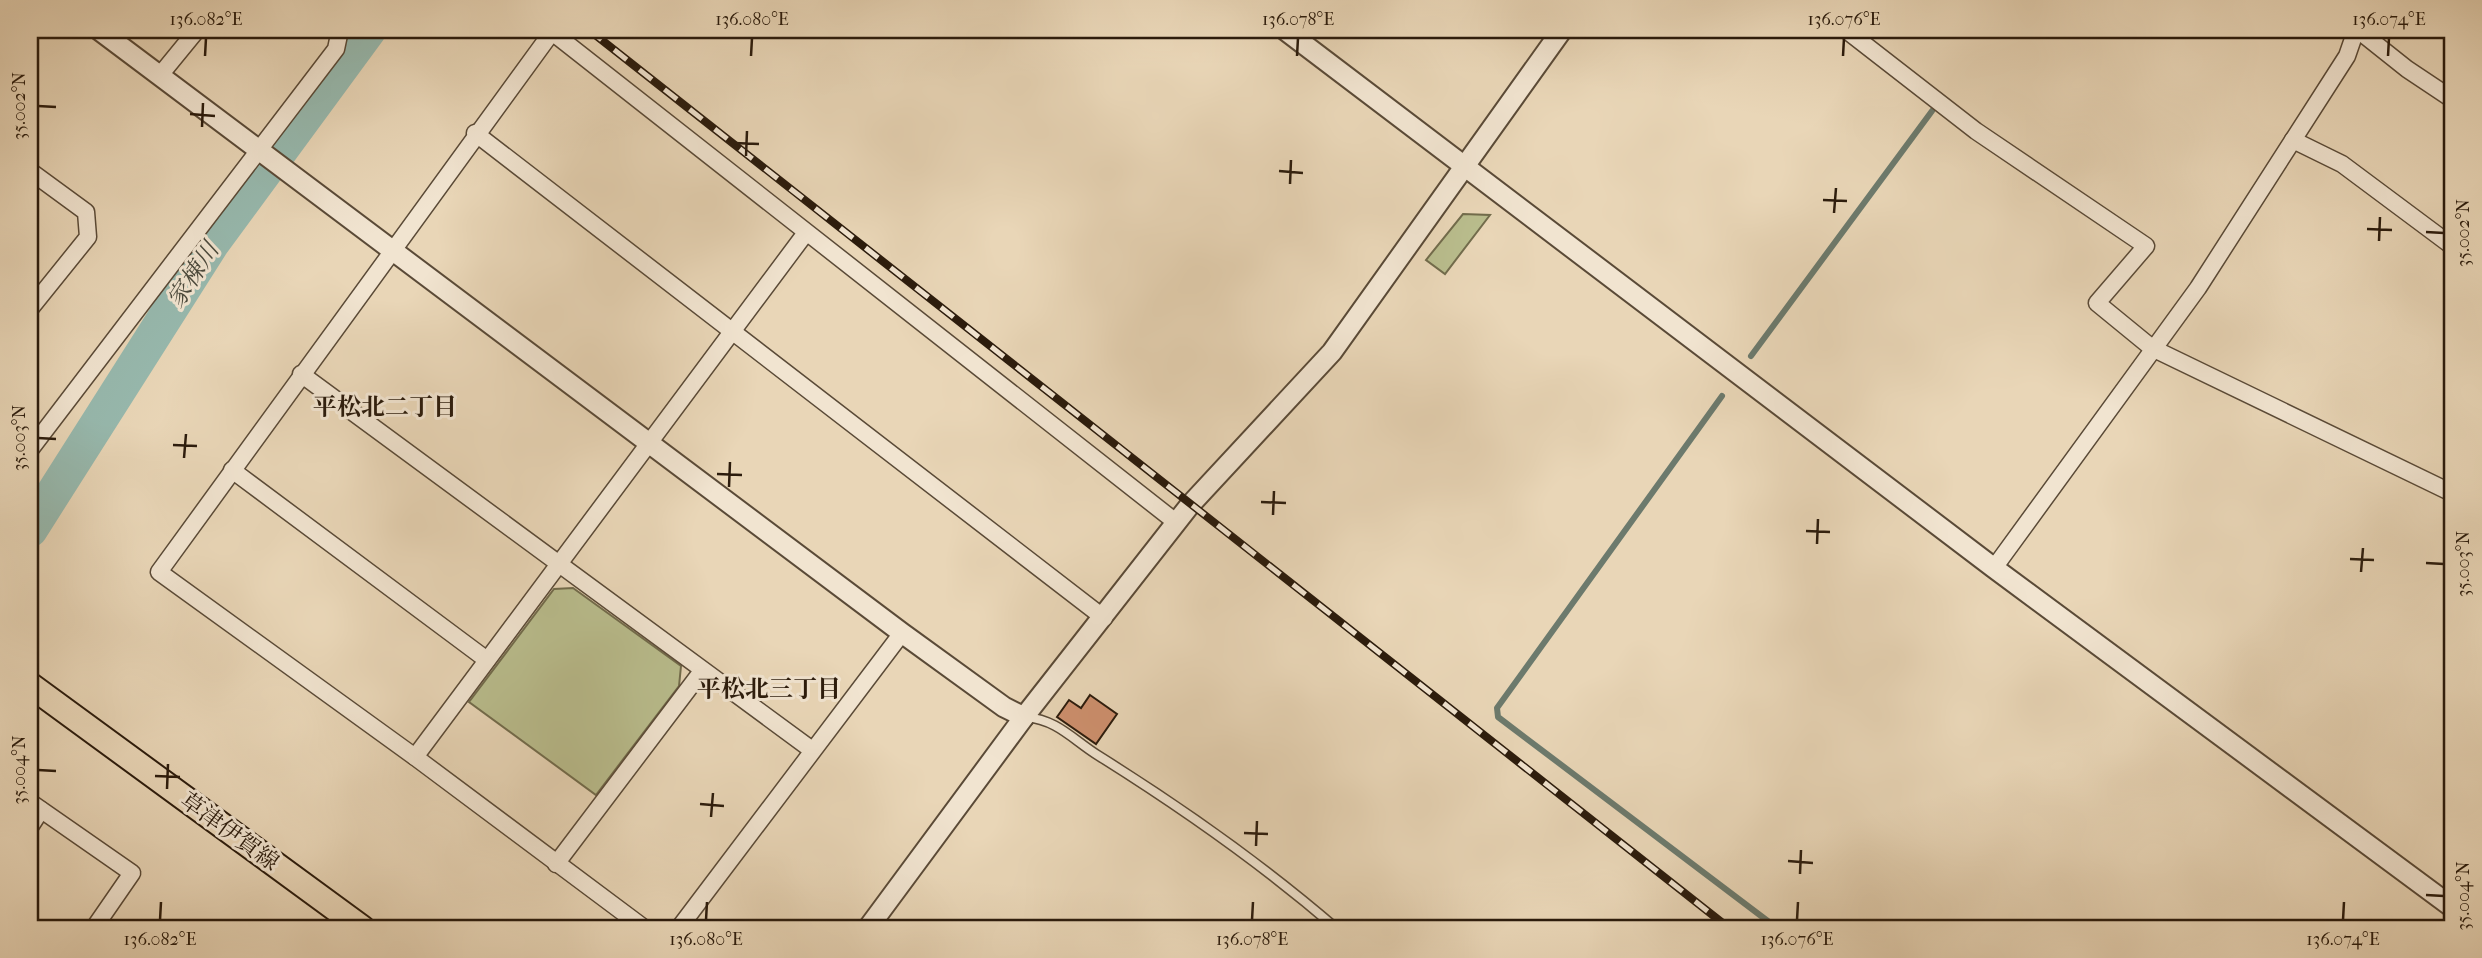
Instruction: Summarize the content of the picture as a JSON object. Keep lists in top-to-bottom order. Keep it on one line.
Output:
{"streets":{"main road":["草津伊賀線"]},"districts":["平松北二丁目","平松北三丁目"],"water":["家棟川"],"coordinates":["136.082°E","136.080°E","136.078°E","136.076°E","136.074°E","35.002°N","35.003°N","35.004°N"]}
